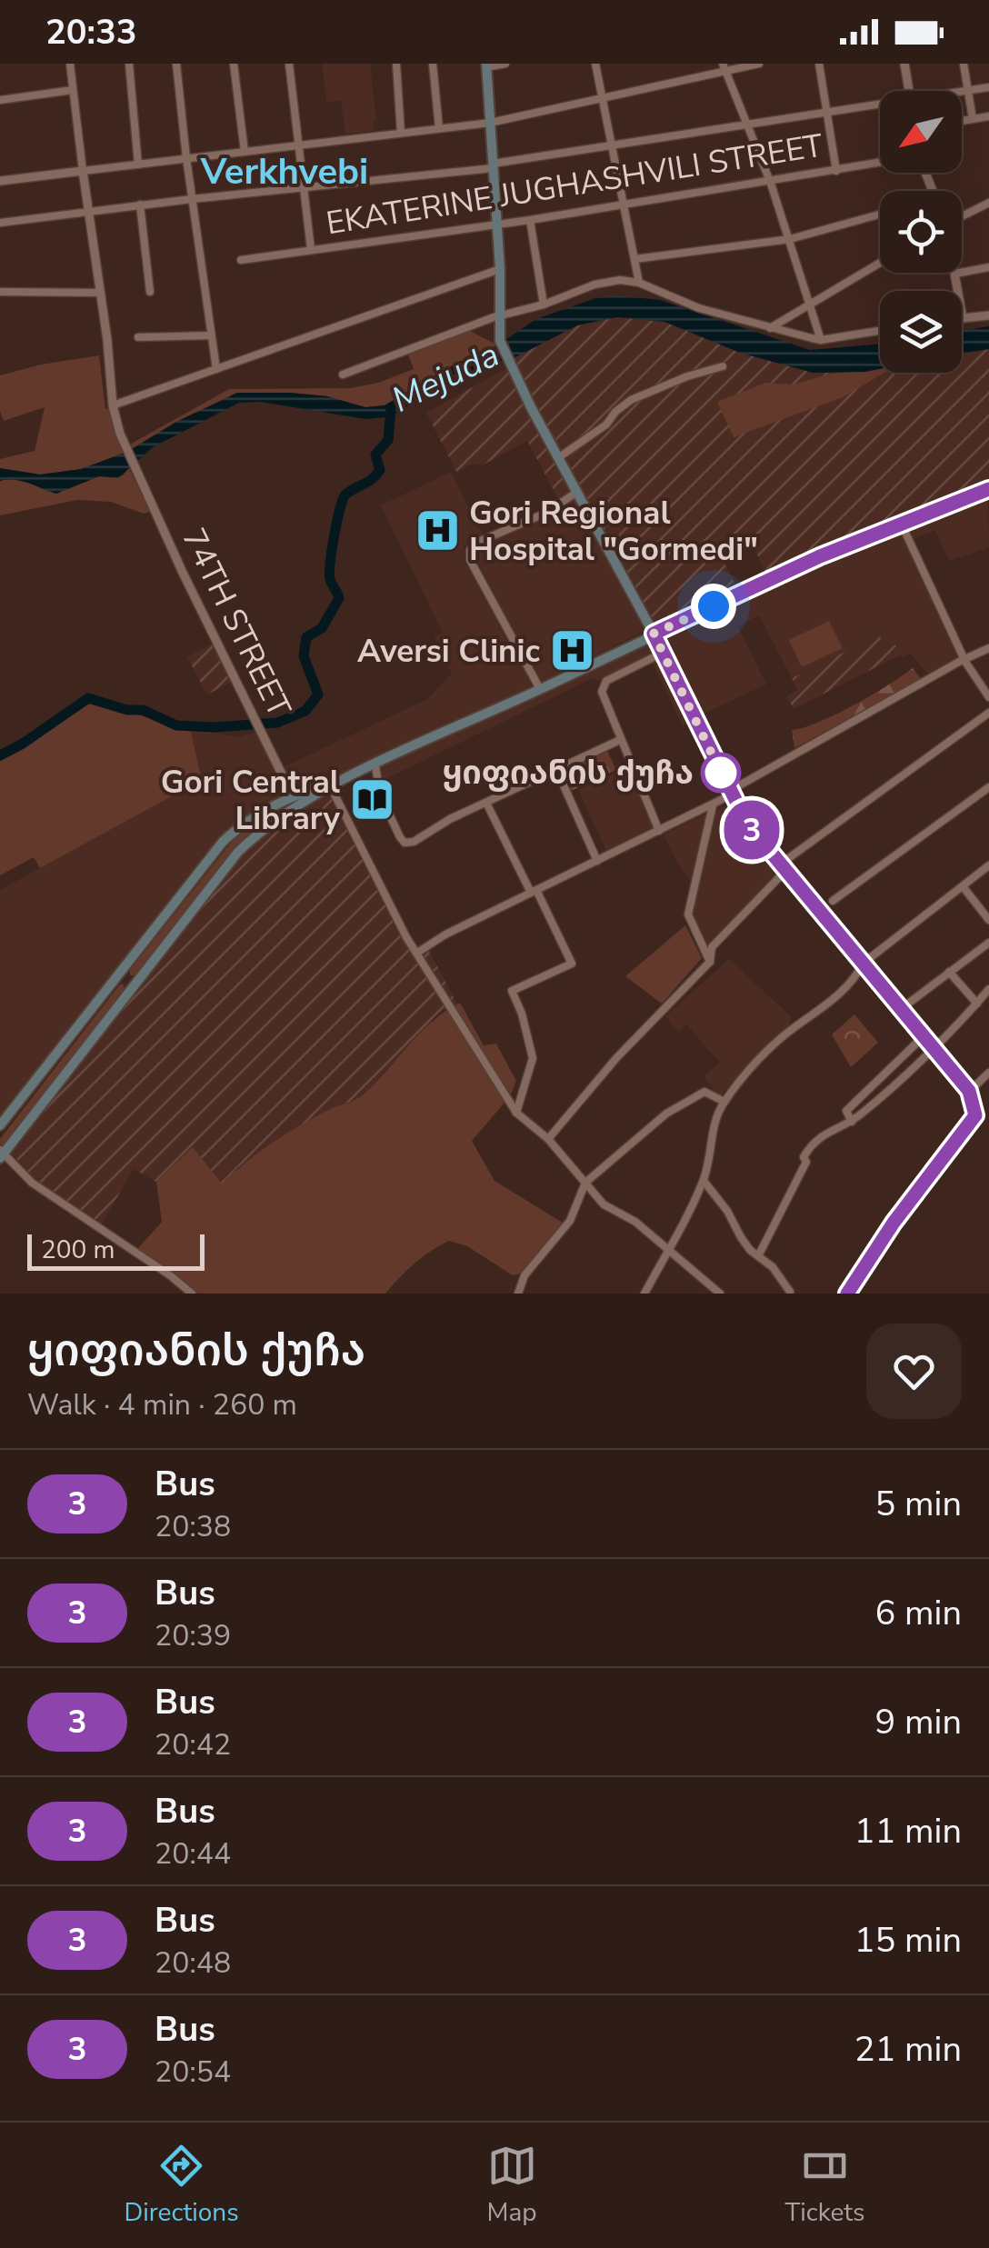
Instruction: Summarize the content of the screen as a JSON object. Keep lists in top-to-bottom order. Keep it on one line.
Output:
{"streets":{"street":["EKATERINE JUGHASHVILI STREET","74TH STREET"]},"districts":["Verkhvebi"],"water":["Mejuda"],"places":{"hospital":["Gori Regional Hospital \"Gormedi\"","Aversi Clinic"],"other":["ყიფიანის ქუჩა"],"library":["Gori Central Library"]},"lines":["bus line 3"],"scale_bar":"200 m","north":"bottom left","page":{"status":"20:33","on_map":"3","scale":"200 m","heading":["ყიფიანის ქუჩა","Walk · 4 min · 260 m"],"list":[{"mark":"3","name":"Bus","note":"20:38","value":"5 min"},{"mark":"3","name":"Bus","note":"20:39","value":"6 min"},{"mark":"3","name":"Bus","note":"20:42","value":"9 min"},{"mark":"3","name":"Bus","note":"20:44","value":"11 min"},{"mark":"3","name":"Bus","note":"20:48","value":"15 min"},{"mark":"3","name":"Bus","note":"20:54","value":"21 min"}],"tabs":["Directions","Map","Tickets"]}}
